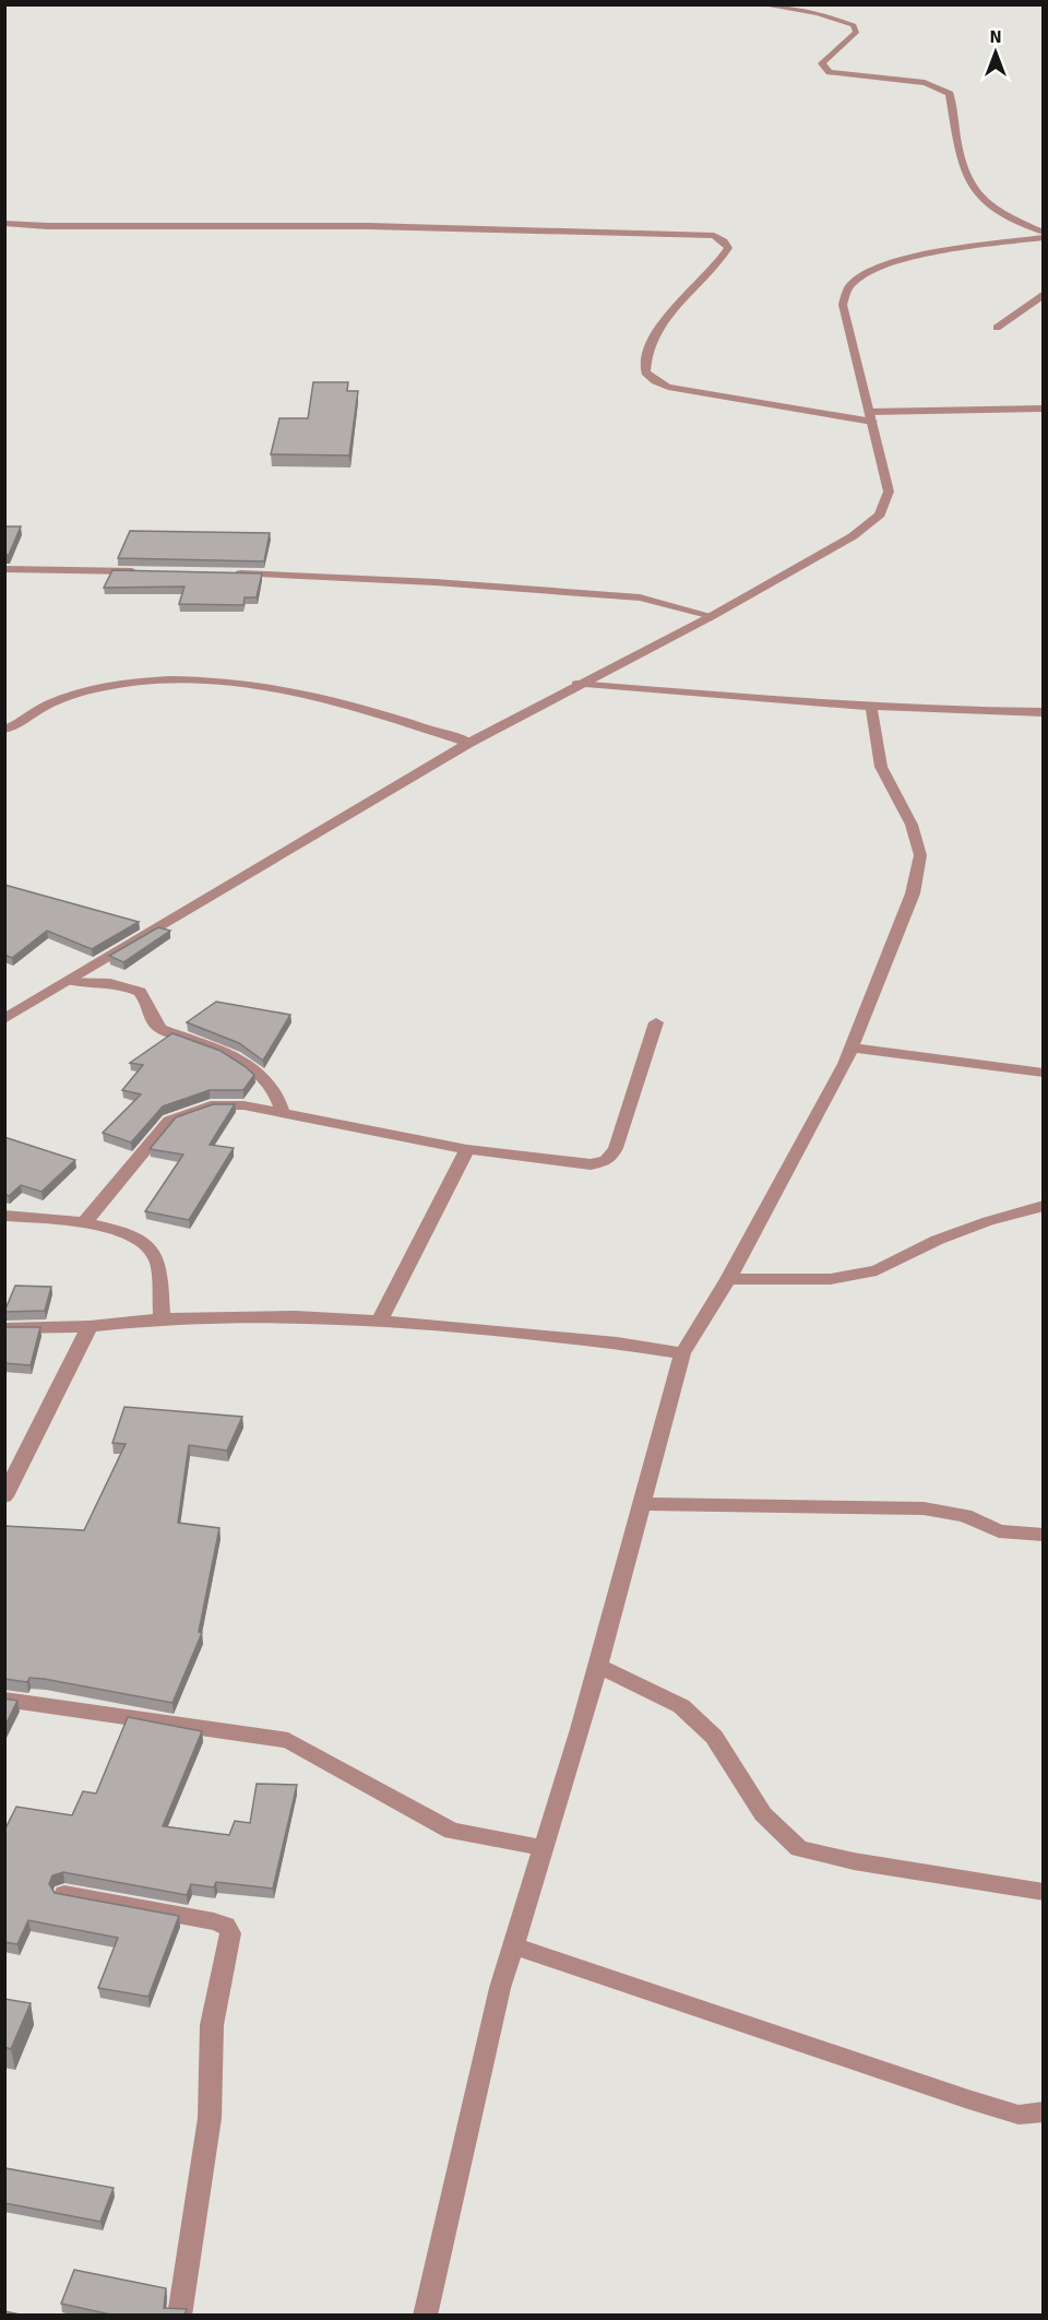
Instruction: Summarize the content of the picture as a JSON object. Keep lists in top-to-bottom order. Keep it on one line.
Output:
{"north":"top"}
